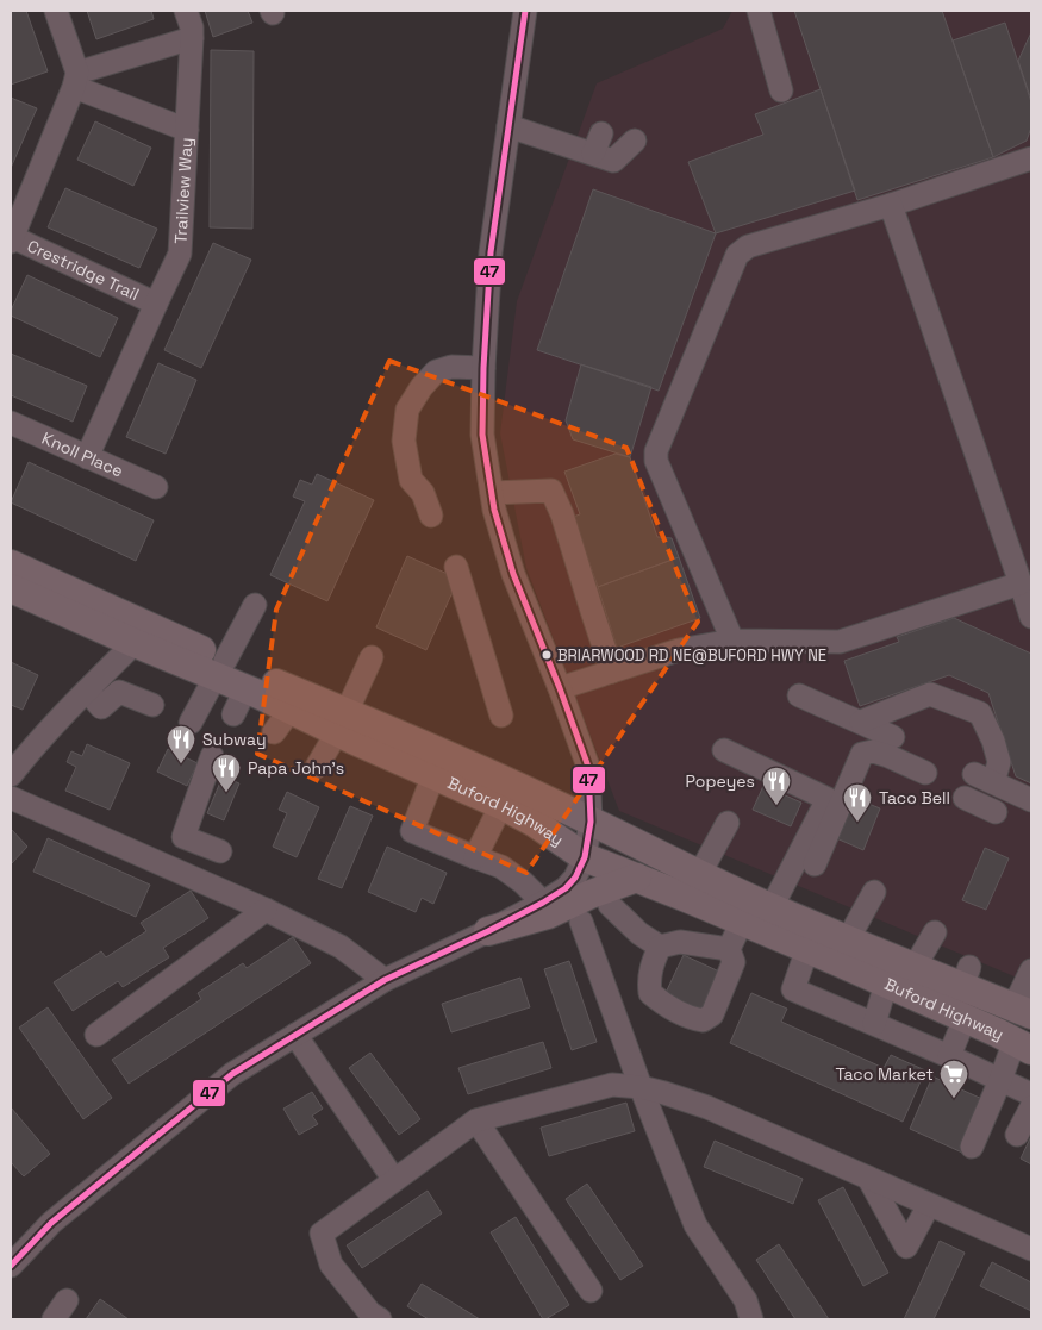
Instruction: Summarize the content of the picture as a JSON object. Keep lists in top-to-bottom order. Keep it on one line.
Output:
{"streets":{"main road":["Buford Highway"],"street":["Trailview Way","Crestridge Trail","Knoll Place"]},"crossings":[["Trailview Way","Crestridge Trail"],["Trailview Way","Knoll Place"]],"places":{"other":["BRIARWOOD RD NE@BUFORD HWY NE"],"restaurant":["Subway","Papa John's","Popeyes","Taco Bell"],"supermarket":["Taco Market"]},"lines":["transit line 47"]}
